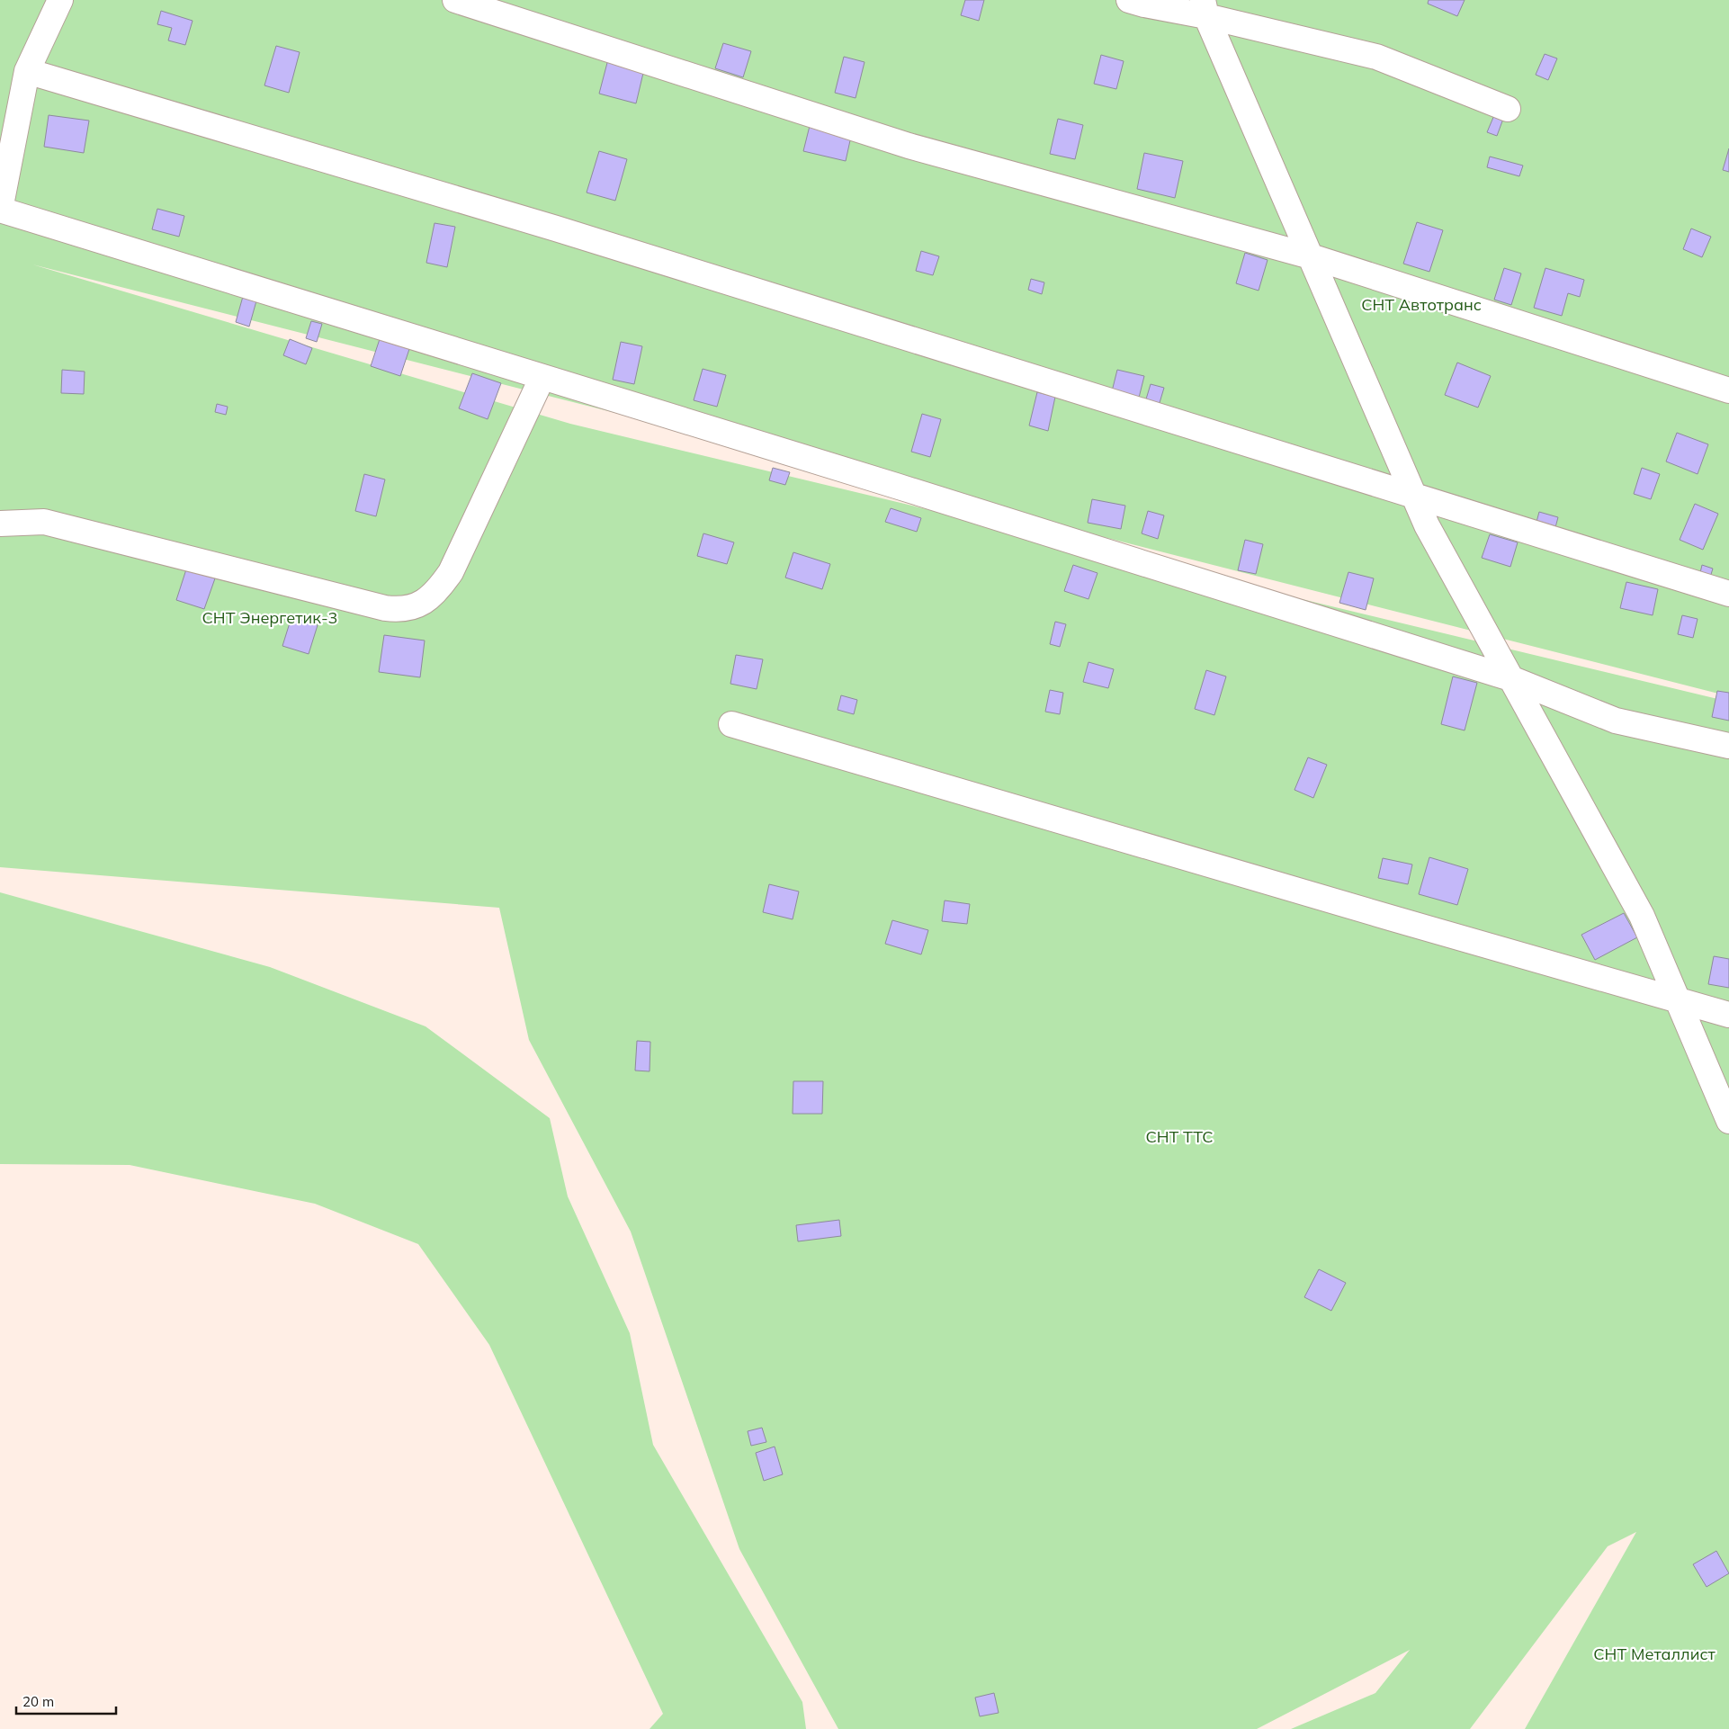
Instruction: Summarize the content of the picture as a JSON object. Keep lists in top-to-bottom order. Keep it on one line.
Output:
{"parks":["СНТ Автотранс","СНТ Энергетик-3","СНТ ТТС","СНТ Металлист"],"scale_bar":"20 m"}
